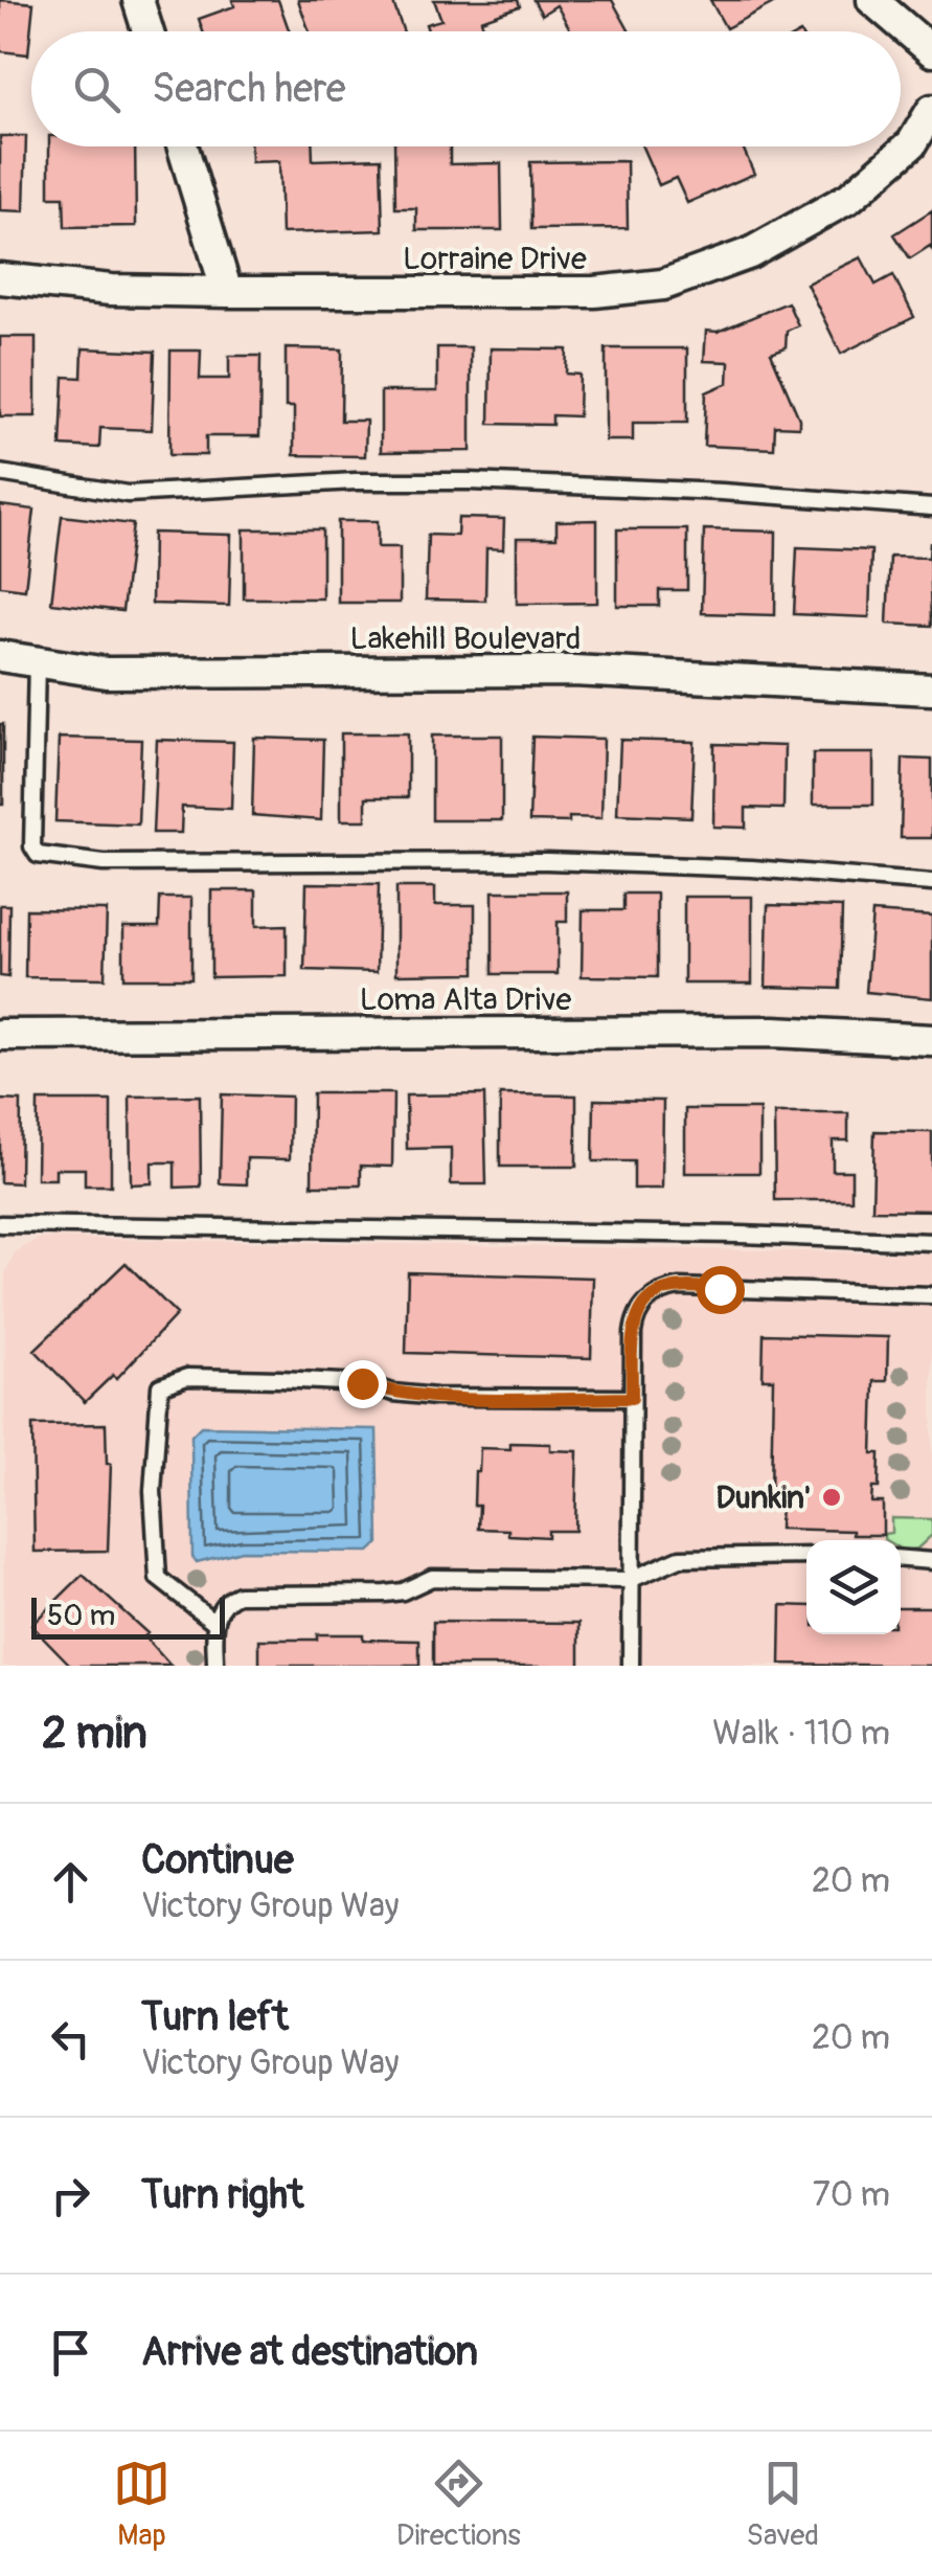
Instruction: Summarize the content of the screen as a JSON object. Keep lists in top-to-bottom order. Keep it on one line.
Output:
{"streets":{"street":["Lorraine Drive","Lakehill Boulevard","Loma Alta Drive"]},"places":["Dunkin'"],"scale_bar":"50 m","page":{"search":"Search here","scale":"50 m","heading":["2 min","Walk · 110 m"],"list":[["Continue","Victory Group Way","20 m"],["Turn left","Victory Group Way","20 m"],["Turn right","70 m"],"Arrive at destination"],"nav":["Map","Directions","Saved"]}}
